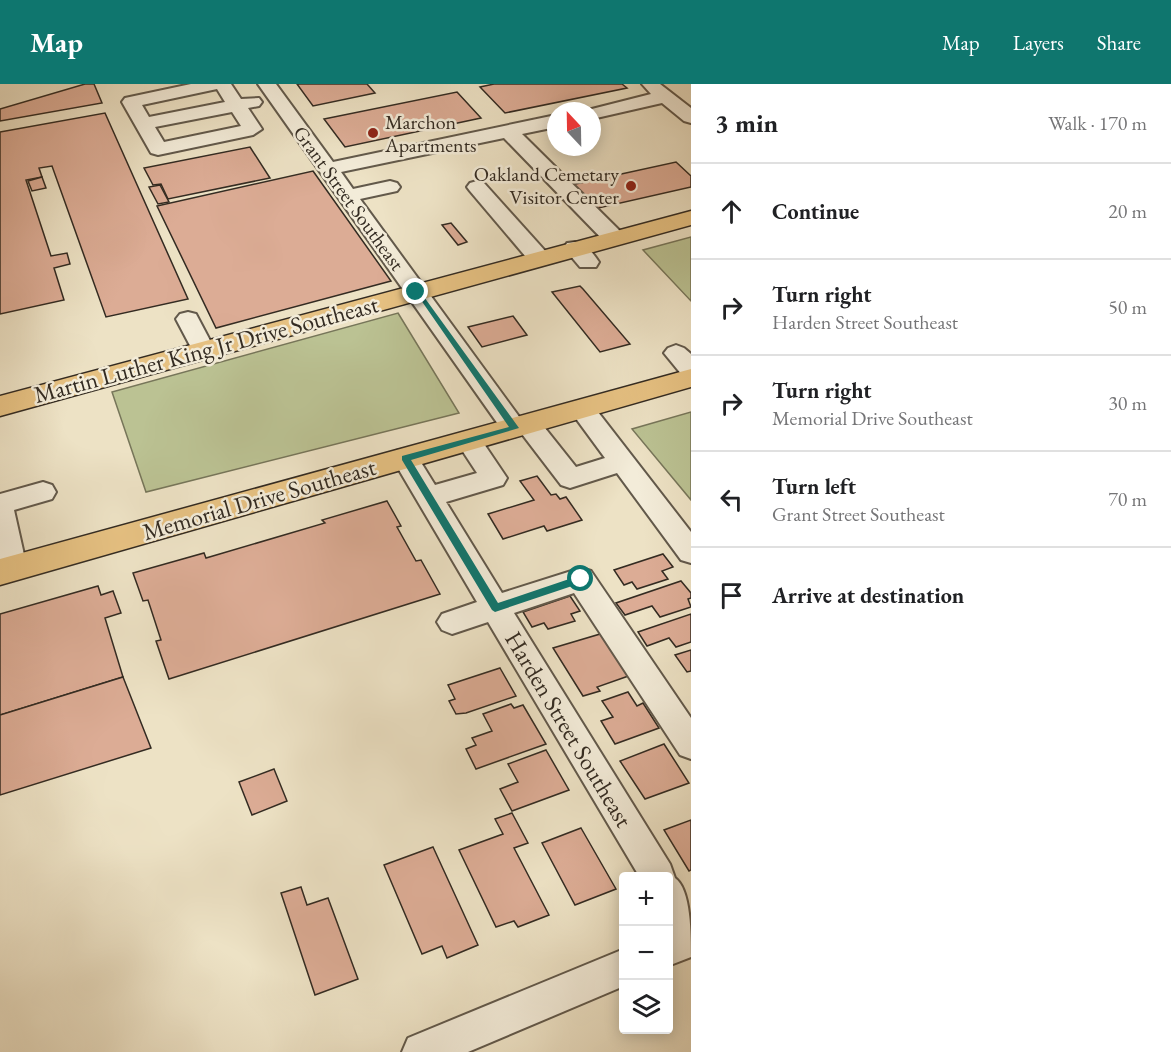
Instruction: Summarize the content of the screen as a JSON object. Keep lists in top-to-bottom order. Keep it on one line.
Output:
{"streets":{"main road":["Martin Luther King Jr Drive Southeast","Memorial Drive Southeast"],"street":["Grant Street Southeast","Harden Street Southeast"]},"crossings":[["Grant Street Southeast","Martin Luther King Jr Drive Southeast"],["Grant Street Southeast","Memorial Drive Southeast"],["Memorial Drive Southeast","Harden Street Southeast"]],"places":["Marchon Apartments","Oakland Cemetary Visitor Center"],"north":"top","page":{"header":"Map","nav":["Map","Layers","Share"],"heading":["3 min","Walk · 170 m"],"list":[["Continue","20 m"],["Turn right","Harden Street Southeast","50 m"],["Turn right","Memorial Drive Southeast","30 m"],["Turn left","Grant Street Southeast","70 m"],"Arrive at destination"],"map_buttons":["+","−"]}}
